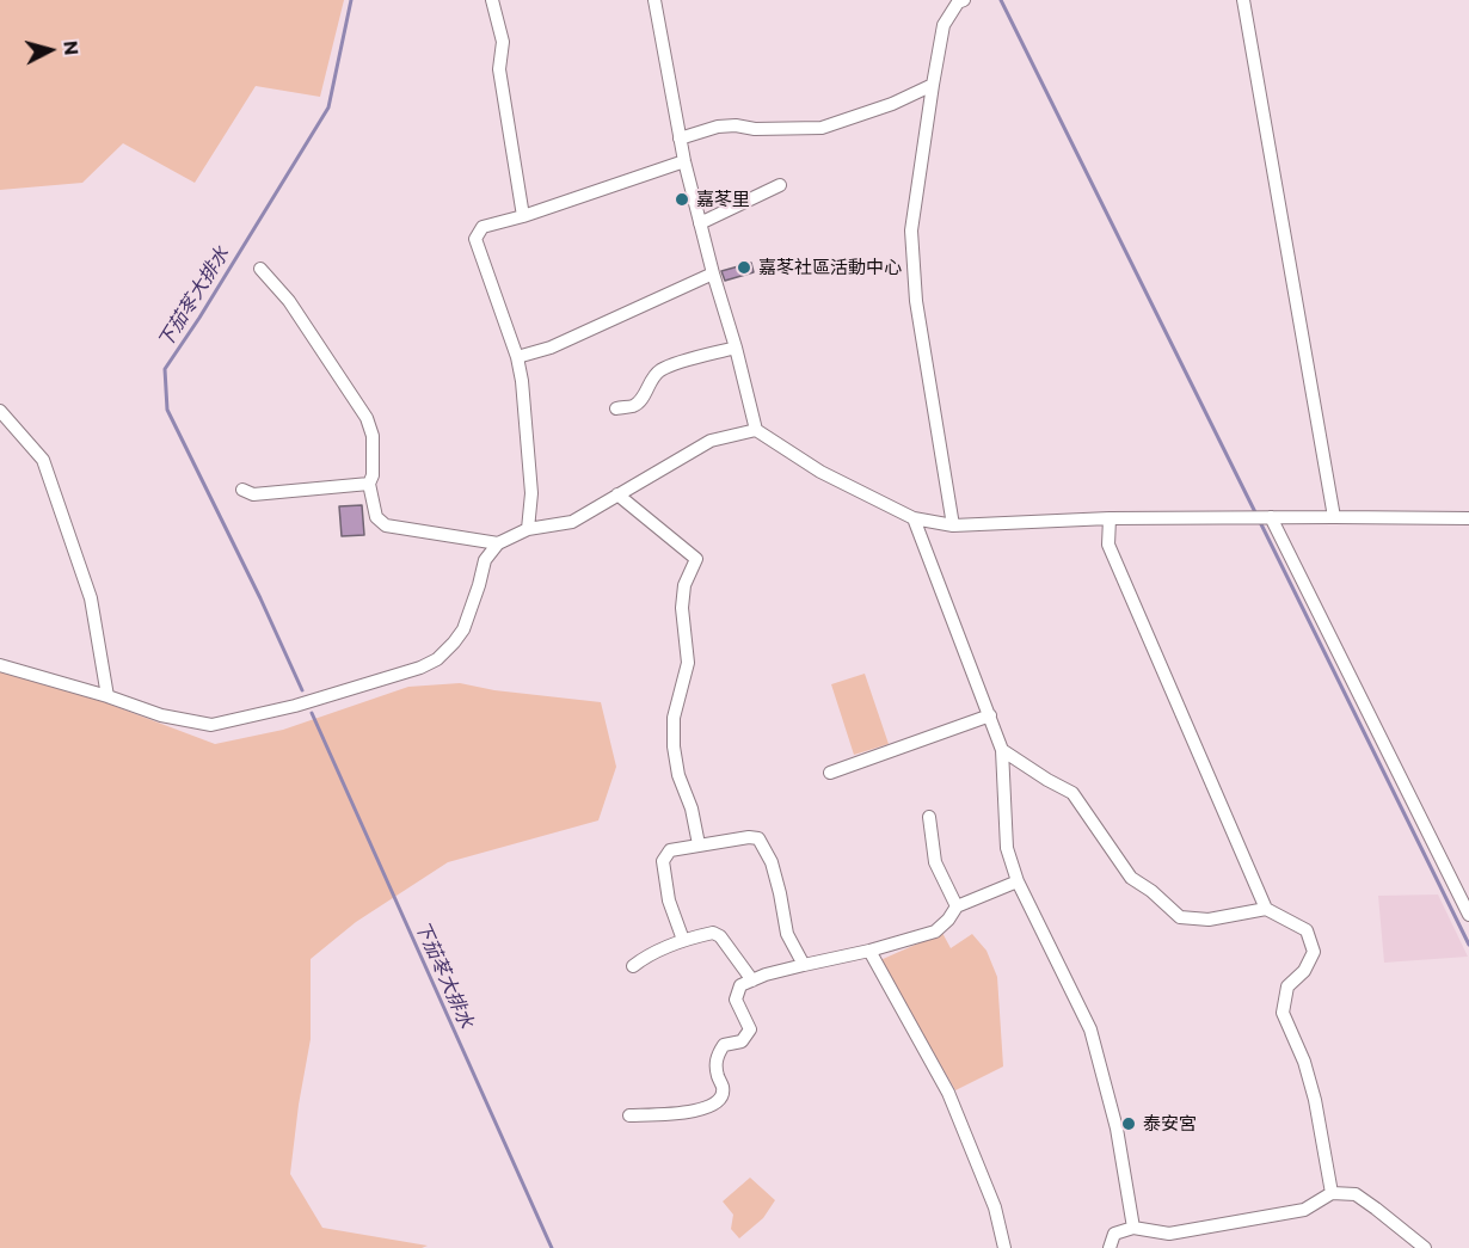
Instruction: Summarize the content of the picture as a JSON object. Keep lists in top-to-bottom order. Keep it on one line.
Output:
{"water":["下茄苳大排水"],"places":["嘉苳里","嘉苳社區活動中心","泰安宮"],"north":"right"}
